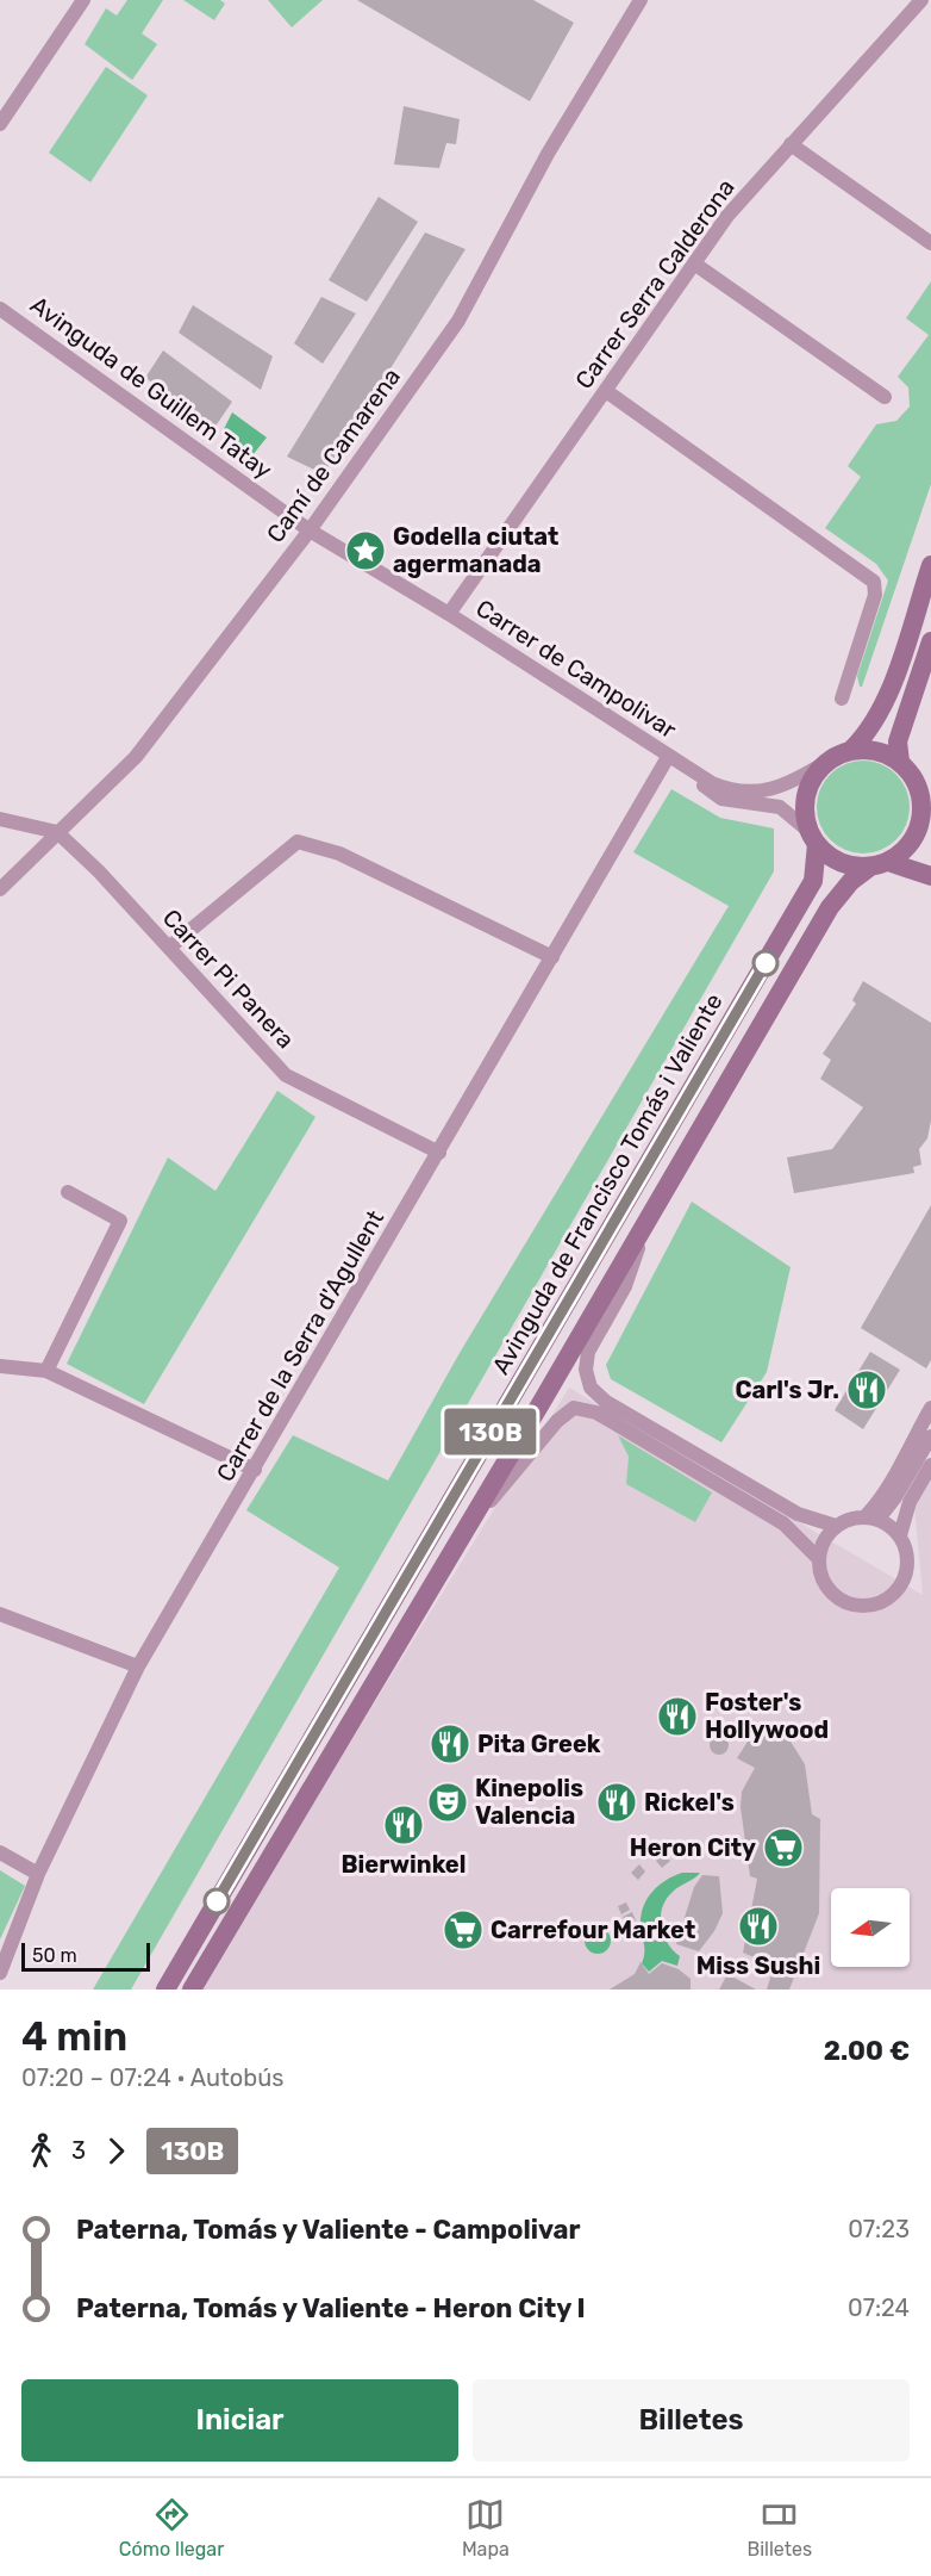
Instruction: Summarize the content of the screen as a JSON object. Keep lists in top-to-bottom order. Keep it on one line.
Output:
{"streets":{"main road":["Avinguda de Francisco Tomás i Valiente"],"street":["Carrer Serra Calderona","Avinguda de Guillem Tatay","Camí de Camarena","Carrer de Campolivar","Carrer Pi Panera","Carrer de la Serra d'Agullent"]},"crossings":[["Carrer Serra Calderona","Carrer de Campolivar"],["Avinguda de Guillem Tatay","Camí de Camarena"],["Avinguda de Guillem Tatay","Carrer de Campolivar"],["Camí de Camarena","Carrer Pi Panera"],["Carrer de Campolivar","Avinguda de Francisco Tomás i Valiente"],["Carrer de Campolivar","Carrer de la Serra d'Agullent"],["Carrer Pi Panera","Carrer de la Serra d'Agullent"]],"places":{"place":["Godella ciutat agermanada"],"restaurant":["Carl's Jr.","Foster's Hollywood","Pita Greek","Rickel's","Bierwinkel","Miss Sushi"],"theatre":["Kinepolis Valencia"],"supermarket":["Heron City","Carrefour Market"]},"lines":["bus line 130B"],"scale_bar":"50 m","north":"left","page":{"on_map":"130B","scale":"50 m","heading":["4 min","07:20 – 07:24 · Autobús","2.00 €"],"legs":["3","130B"],"list":[{"name":"Paterna, Tomás y Valiente - Campolivar","value":"07:23"},{"name":"Paterna, Tomás y Valiente - Heron City I","value":"07:24"}],"buttons":["Iniciar","Billetes"],"tabs":["Cómo llegar","Mapa","Billetes"]}}
